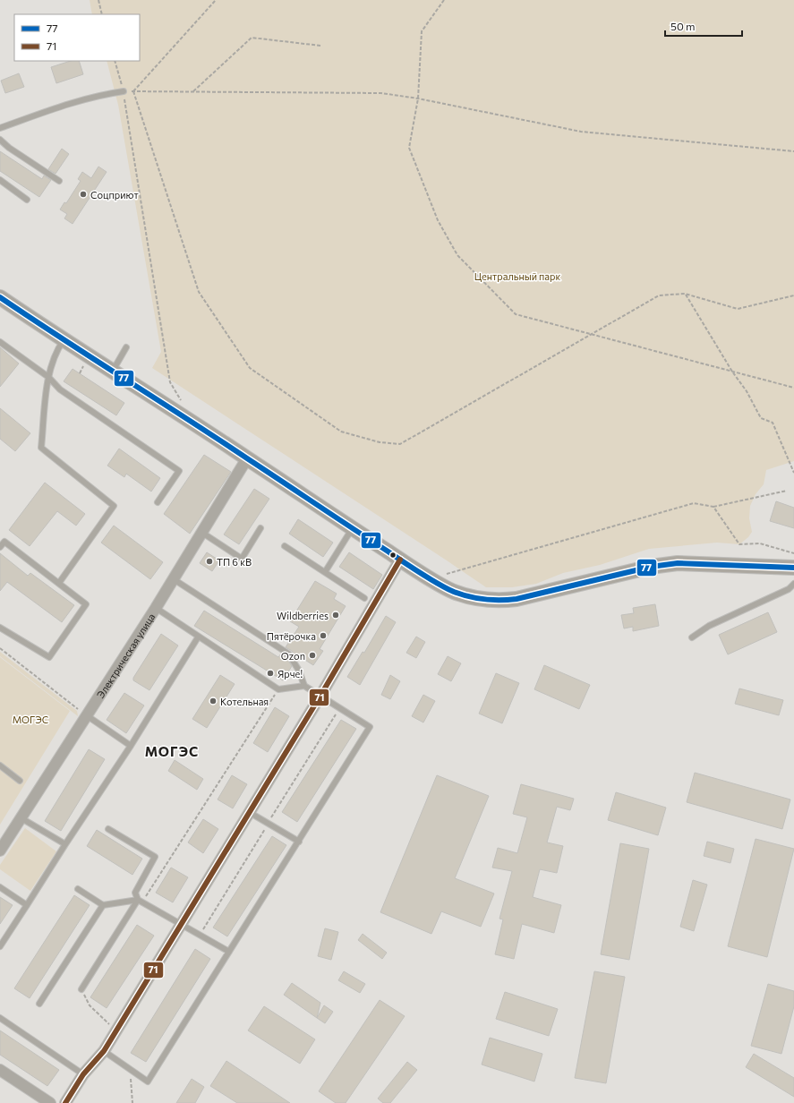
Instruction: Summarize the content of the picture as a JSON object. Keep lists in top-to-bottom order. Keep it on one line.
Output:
{"streets":{"street":["Электрическая улица"]},"districts":["МОГЭС"],"parks":["Центральный парк","МОГЭС"],"places":["Соцприют","ТП 6 кВ","Wildberries","Пятёрочка","Ozon","Ярче!","Котельная"],"lines":["transit line 77","transit line 71"],"legend":["77","71"],"scale_bar":"50 m"}
